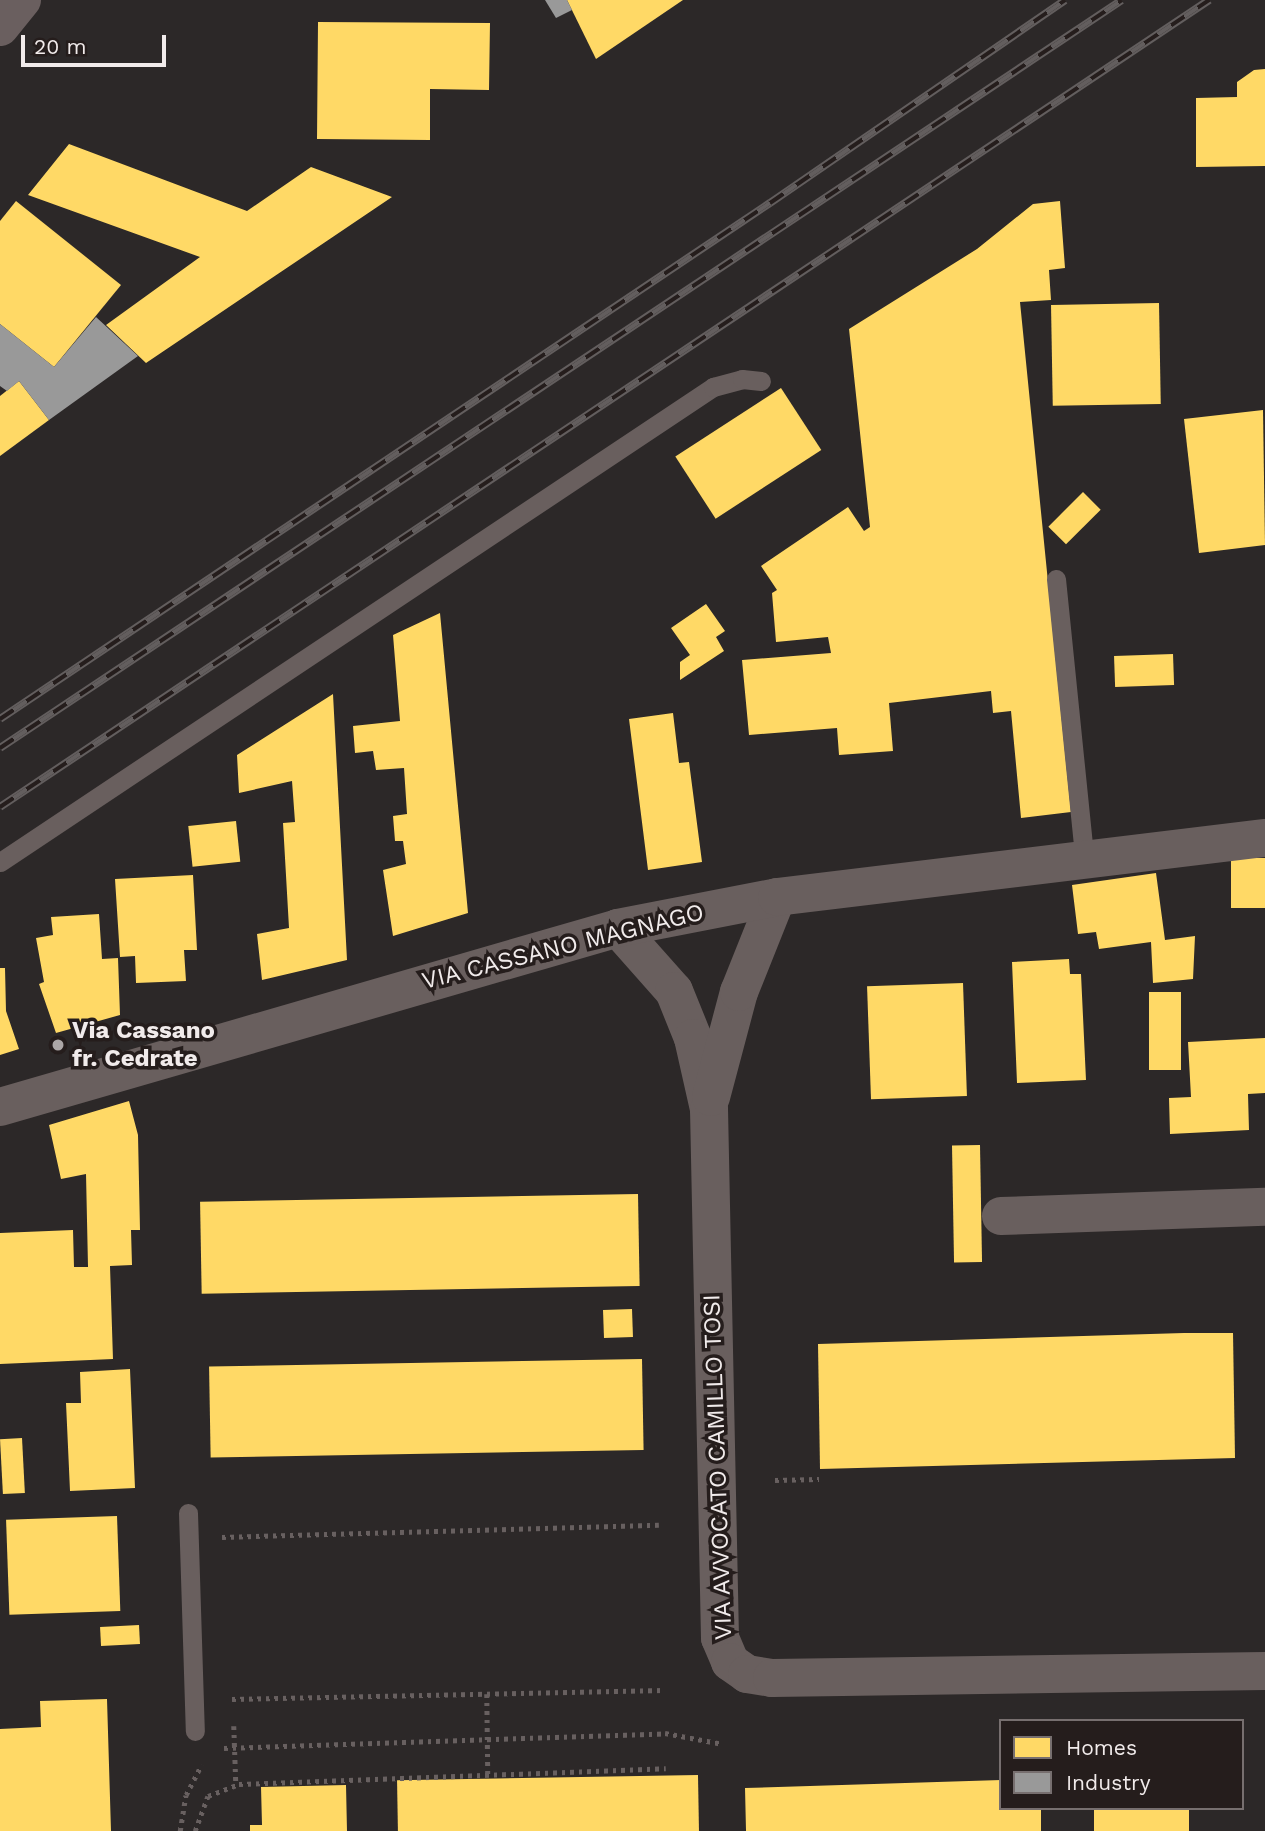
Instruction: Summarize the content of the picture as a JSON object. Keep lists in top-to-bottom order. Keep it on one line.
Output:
{"streets":{"street":["VIA CASSANO MAGNAGO","VIA AVVOCATO CAMILLO TOSI"]},"crossings":[["VIA CASSANO MAGNAGO","VIA AVVOCATO CAMILLO TOSI"]],"places":["Via Cassano fr. Cedrate"],"legend":["Homes","Industry"],"scale_bar":"20 m"}
